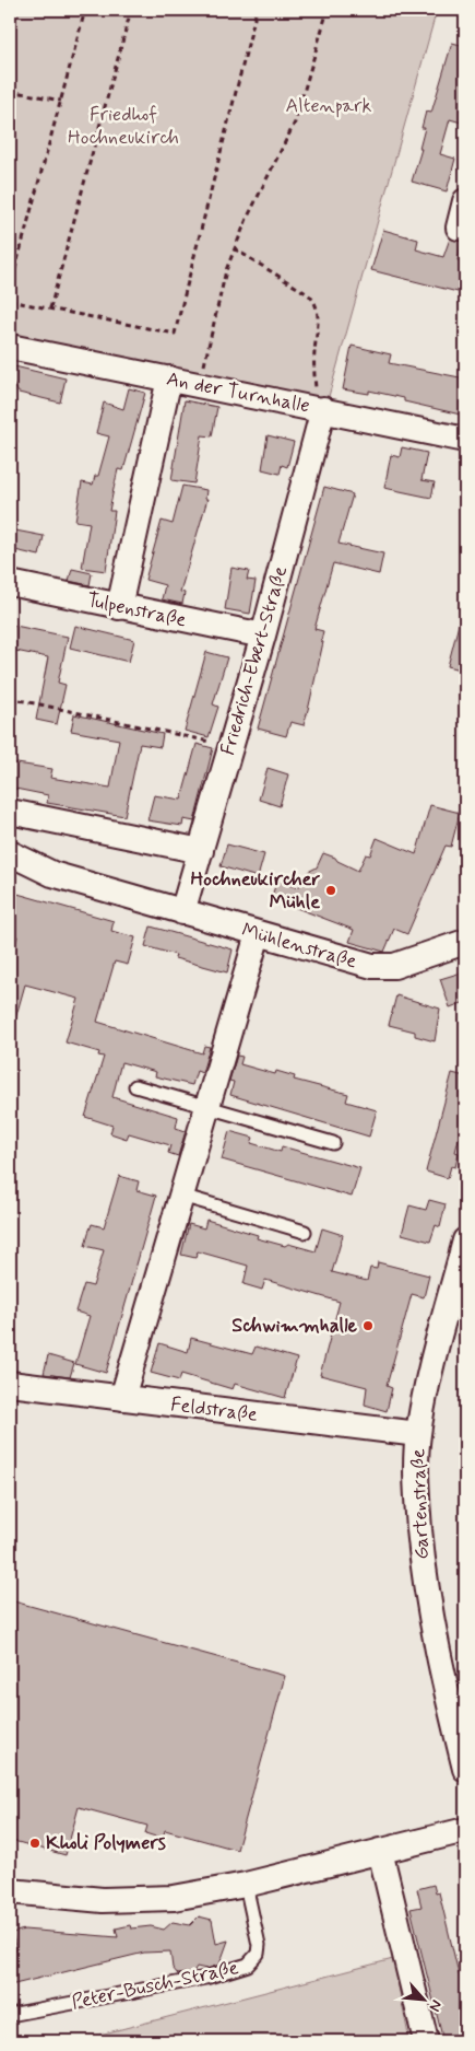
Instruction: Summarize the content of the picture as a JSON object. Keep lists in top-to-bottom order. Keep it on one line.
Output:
{"streets":{"street":["An der Turnhalle","Tulpenstraße","Friedrich-Ebert-Straße","Mühlenstraße","Feldstraße","Gartenstraße"],"lane":["Peter-Busch-Straße"]},"crossings":[["An der Turnhalle","Friedrich-Ebert-Straße"],["Tulpenstraße","Friedrich-Ebert-Straße"],["Friedrich-Ebert-Straße","Mühlenstraße"],["Feldstraße","Gartenstraße"]],"parks":["Altenpark","Friedhof Hochneukirch"],"places":["Hochneukircher Mühle","Schwimmhalle","Kholi Polymers"],"north":"bottom right"}
